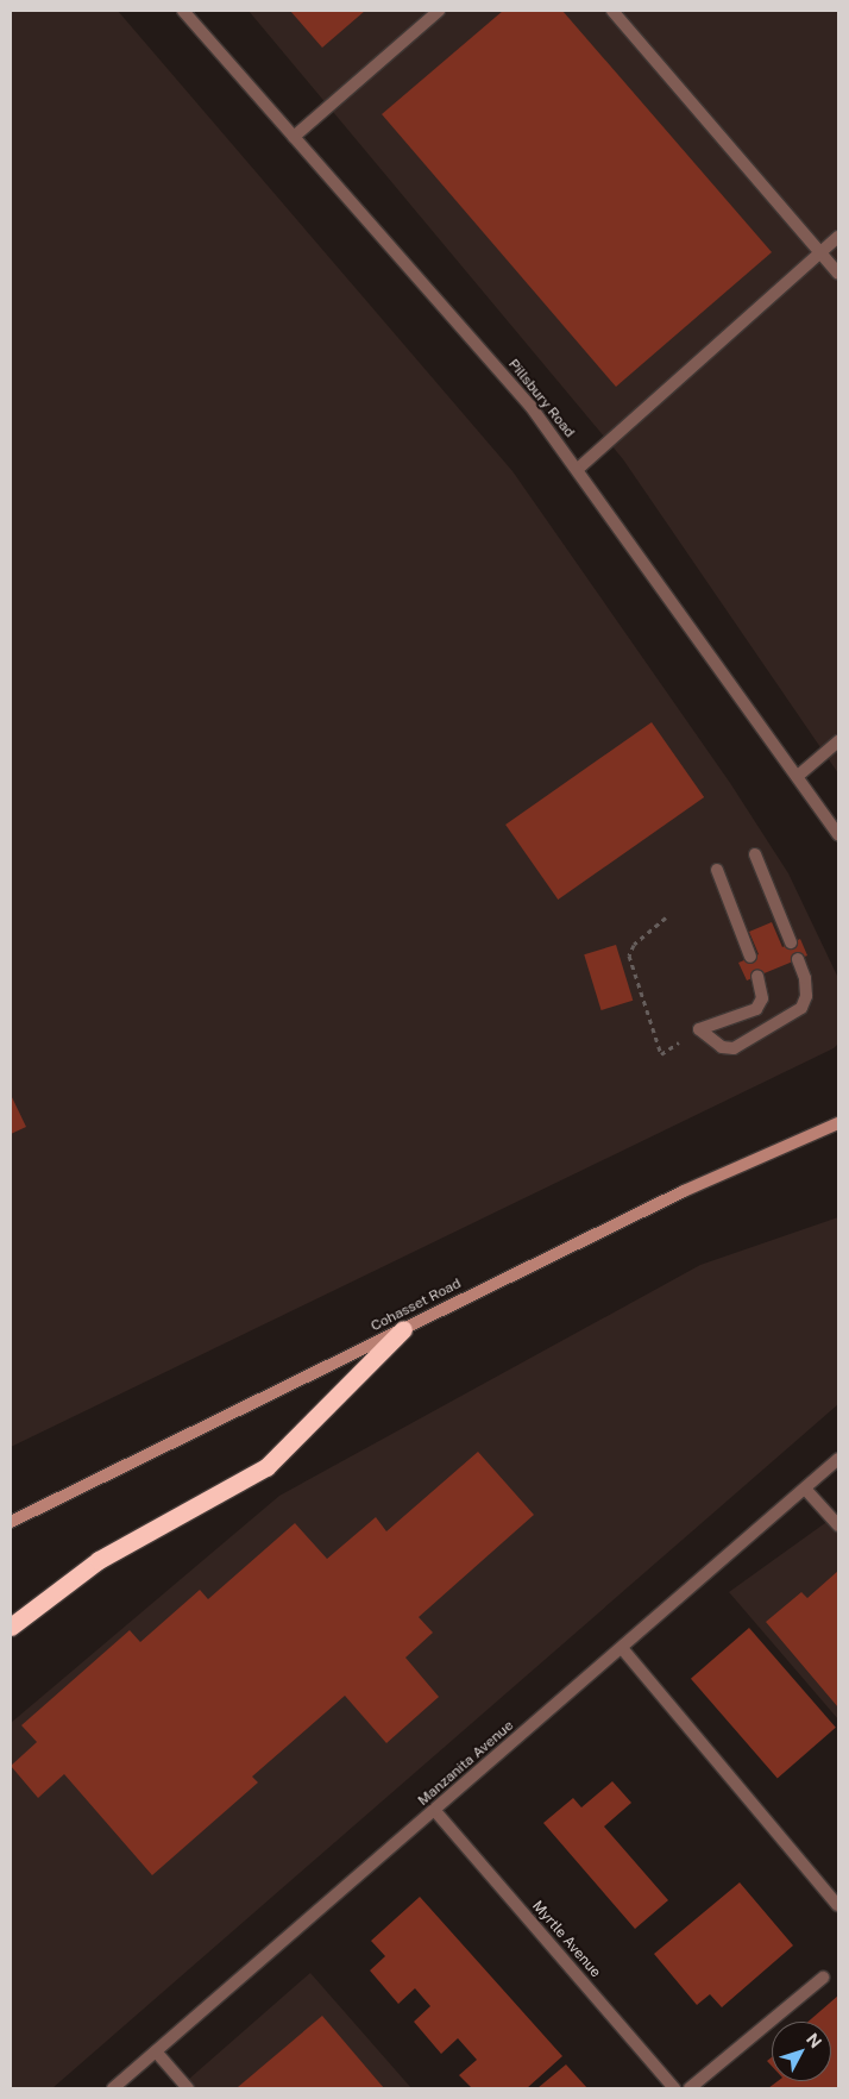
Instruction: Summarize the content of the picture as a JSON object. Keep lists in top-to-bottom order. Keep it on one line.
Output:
{"streets":{"main road":["Cohasset Road"],"street":["Pillsbury Road","Manzanita Avenue","Myrtle Avenue"]},"crossings":[["Manzanita Avenue","Myrtle Avenue"]],"north":"top right"}
